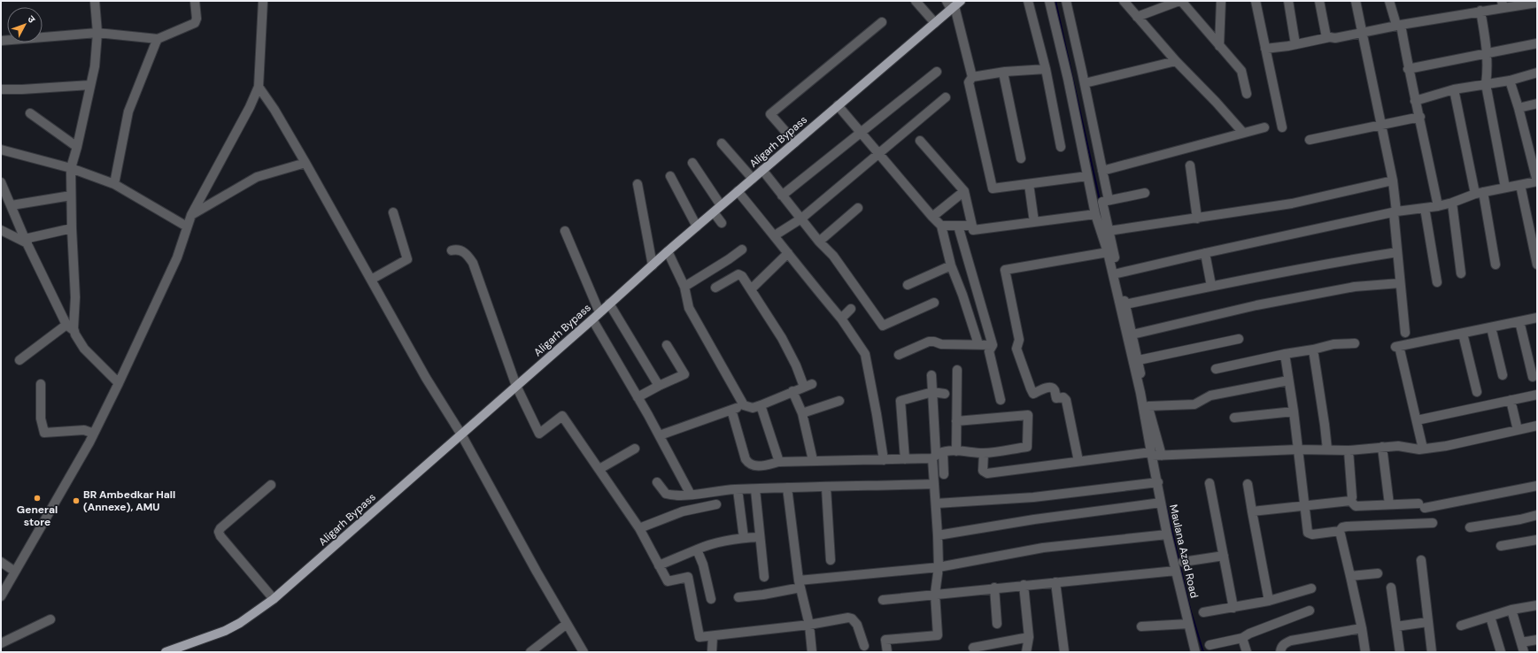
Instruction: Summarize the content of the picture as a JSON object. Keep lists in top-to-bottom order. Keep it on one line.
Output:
{"streets":{"main road":["Aligarh Bypass"],"street":["Maulana Azad Road"]},"places":["General store","BR Ambedkar Hall (Annexe), AMU"],"north":"top right"}
